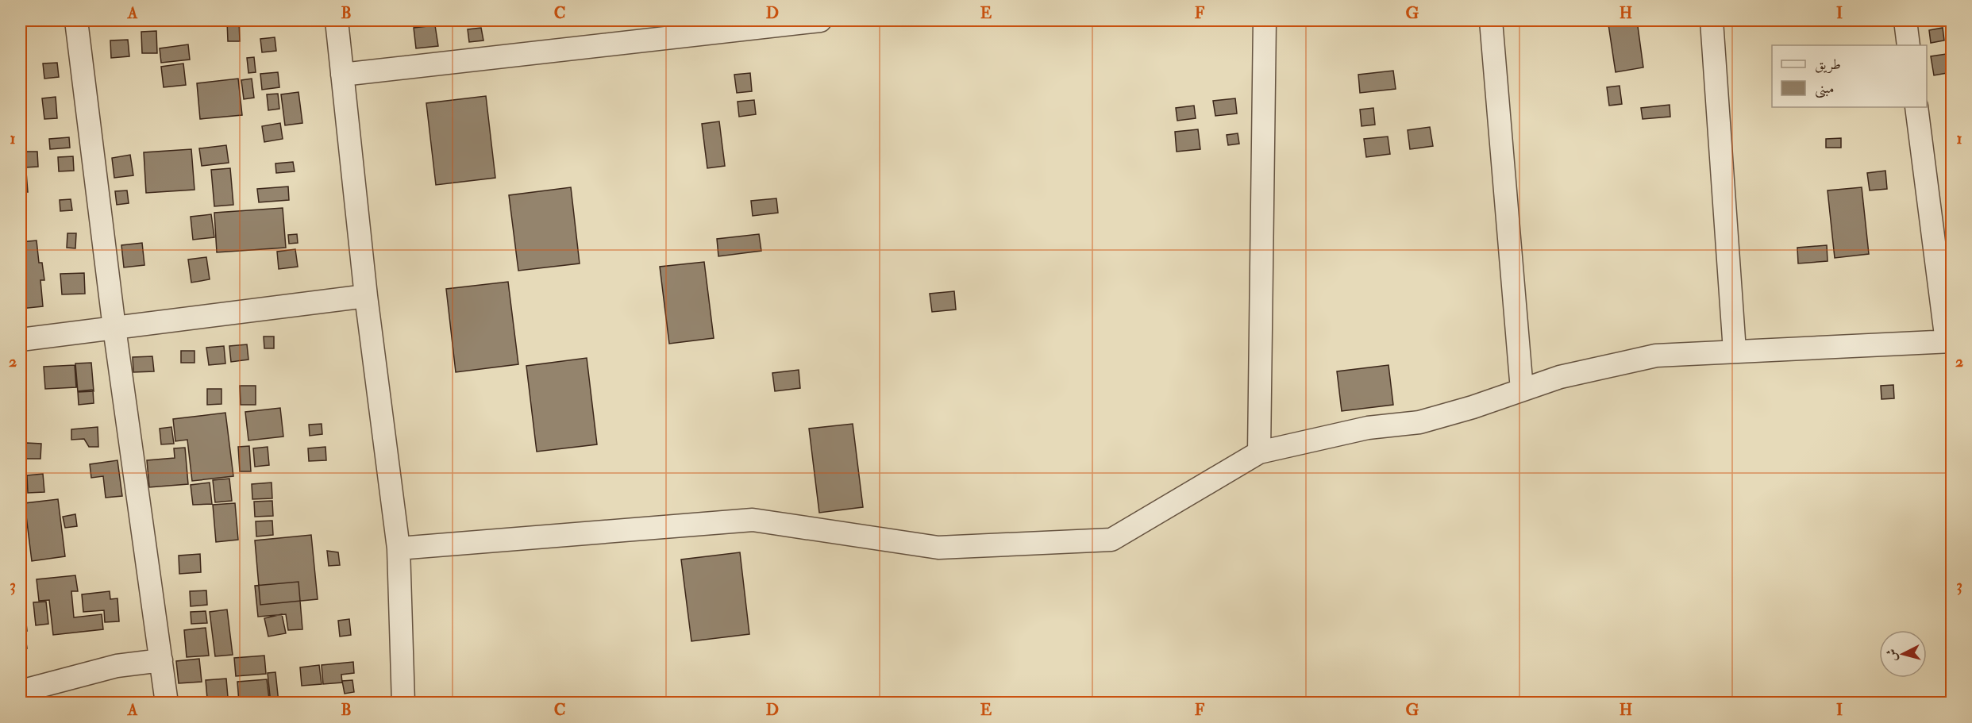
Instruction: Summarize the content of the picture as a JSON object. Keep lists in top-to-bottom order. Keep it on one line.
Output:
{"legend":["طريق","مبنى"],"north":"left","grid":{"columns":["A","B","C","D","E","F","G","H","I"],"rows":["1","2","3"]}}
